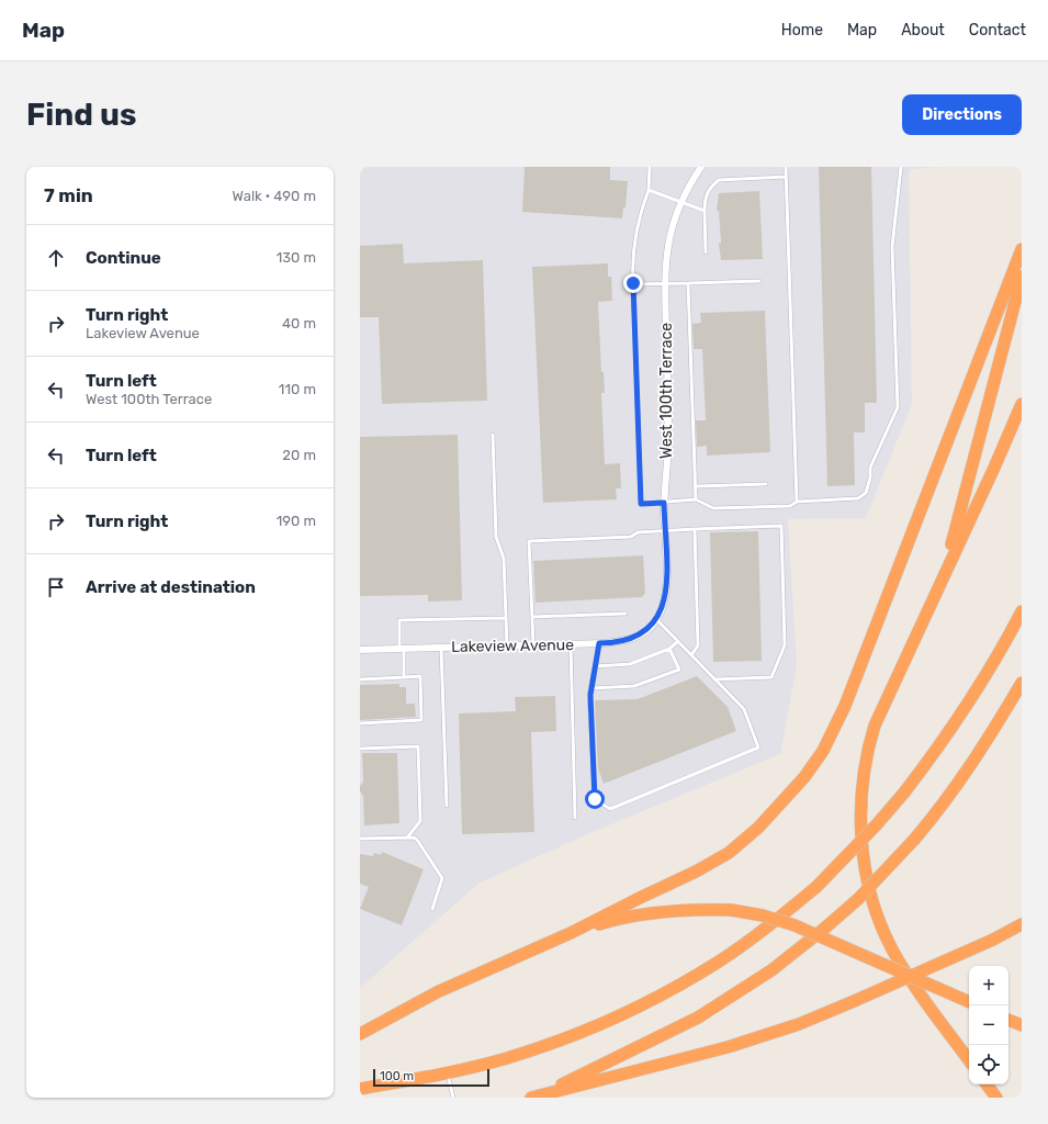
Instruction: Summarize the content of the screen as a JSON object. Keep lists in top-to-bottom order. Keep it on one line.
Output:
{"streets":{"street":["West 100th Terrace","Lakeview Avenue"]},"crossings":[["West 100th Terrace","Lakeview Avenue"]],"scale_bar":"100 m","page":{"header":"Map","nav":["Home","Map","About","Contact"],"buttons":"Directions","title":"Find us","heading":["7 min","Walk · 490 m"],"list":[["Continue","130 m"],["Turn right","Lakeview Avenue","40 m"],["Turn left","West 100th Terrace","110 m"],["Turn left","20 m"],["Turn right","190 m"],"Arrive at destination"],"map_buttons":["+","−"],"scale":"100 m"}}
